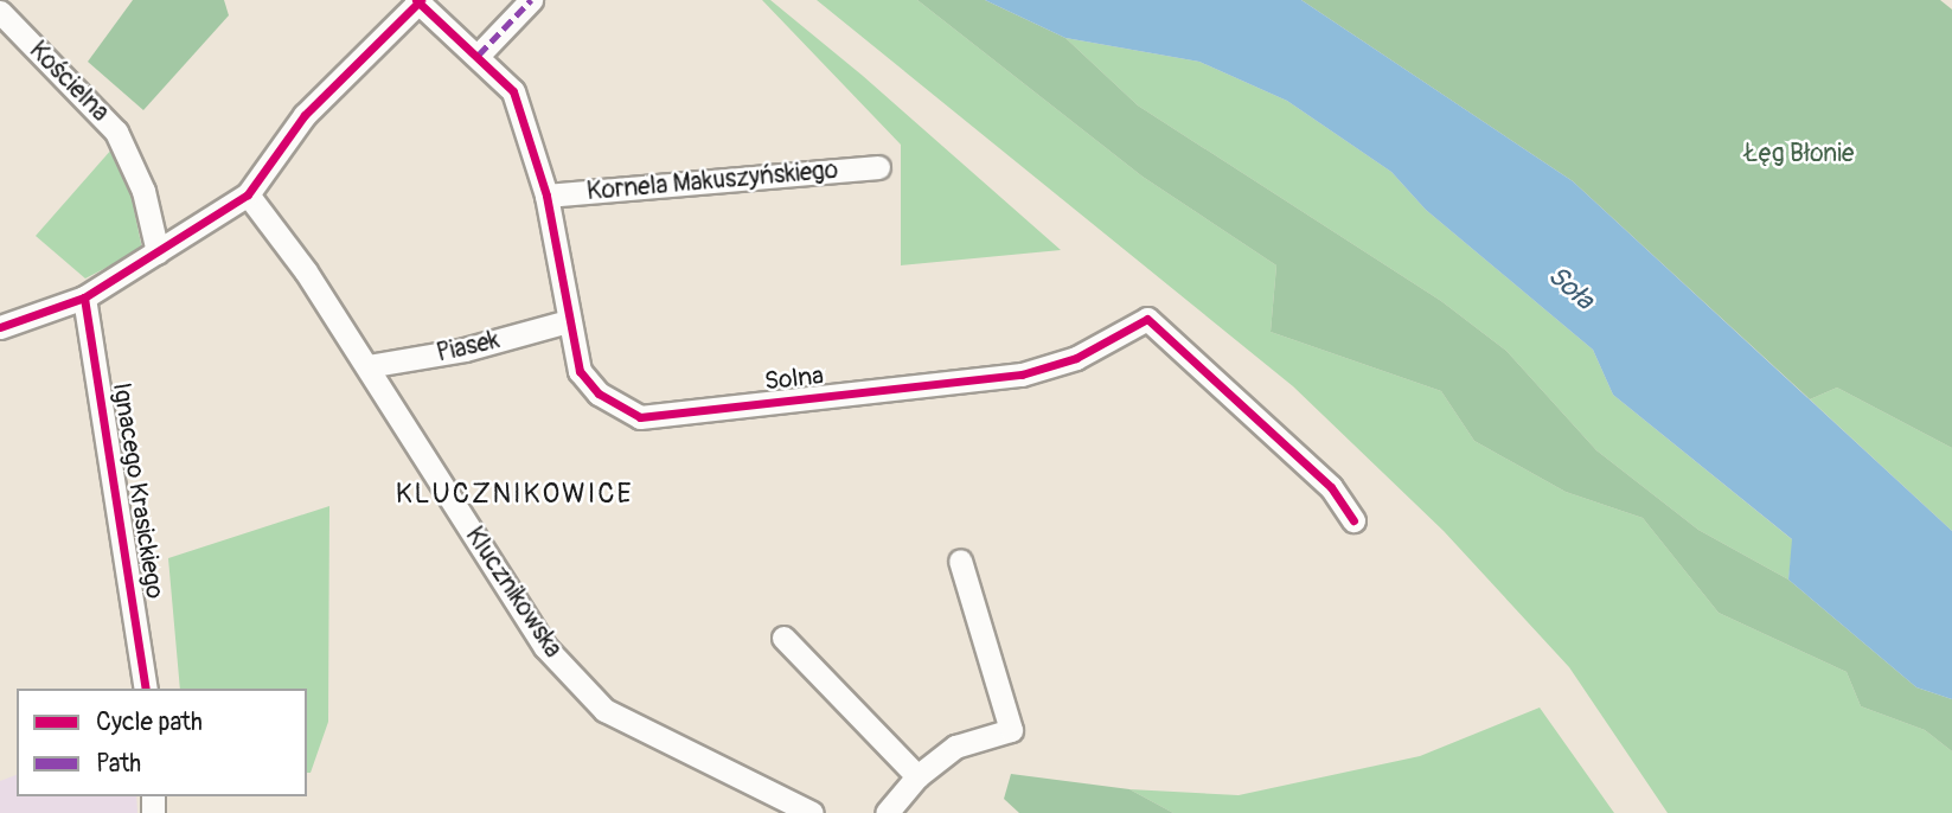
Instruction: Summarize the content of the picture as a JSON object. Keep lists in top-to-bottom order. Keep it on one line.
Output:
{"streets":{"street":["Kościelna","Kornela Makuszyńskiego","Piasek","Solna","Ignacego Krasickiego","Klucznikowska"]},"crossings":[["Kornela Makuszyńskiego","Solna"],["Piasek","Solna"],["Piasek","Klucznikowska"]],"districts":["KLUCZNIKOWICE"],"water":["Soła"],"parks":["Łęg Błonie"],"legend":["Cycle path","Path"]}
